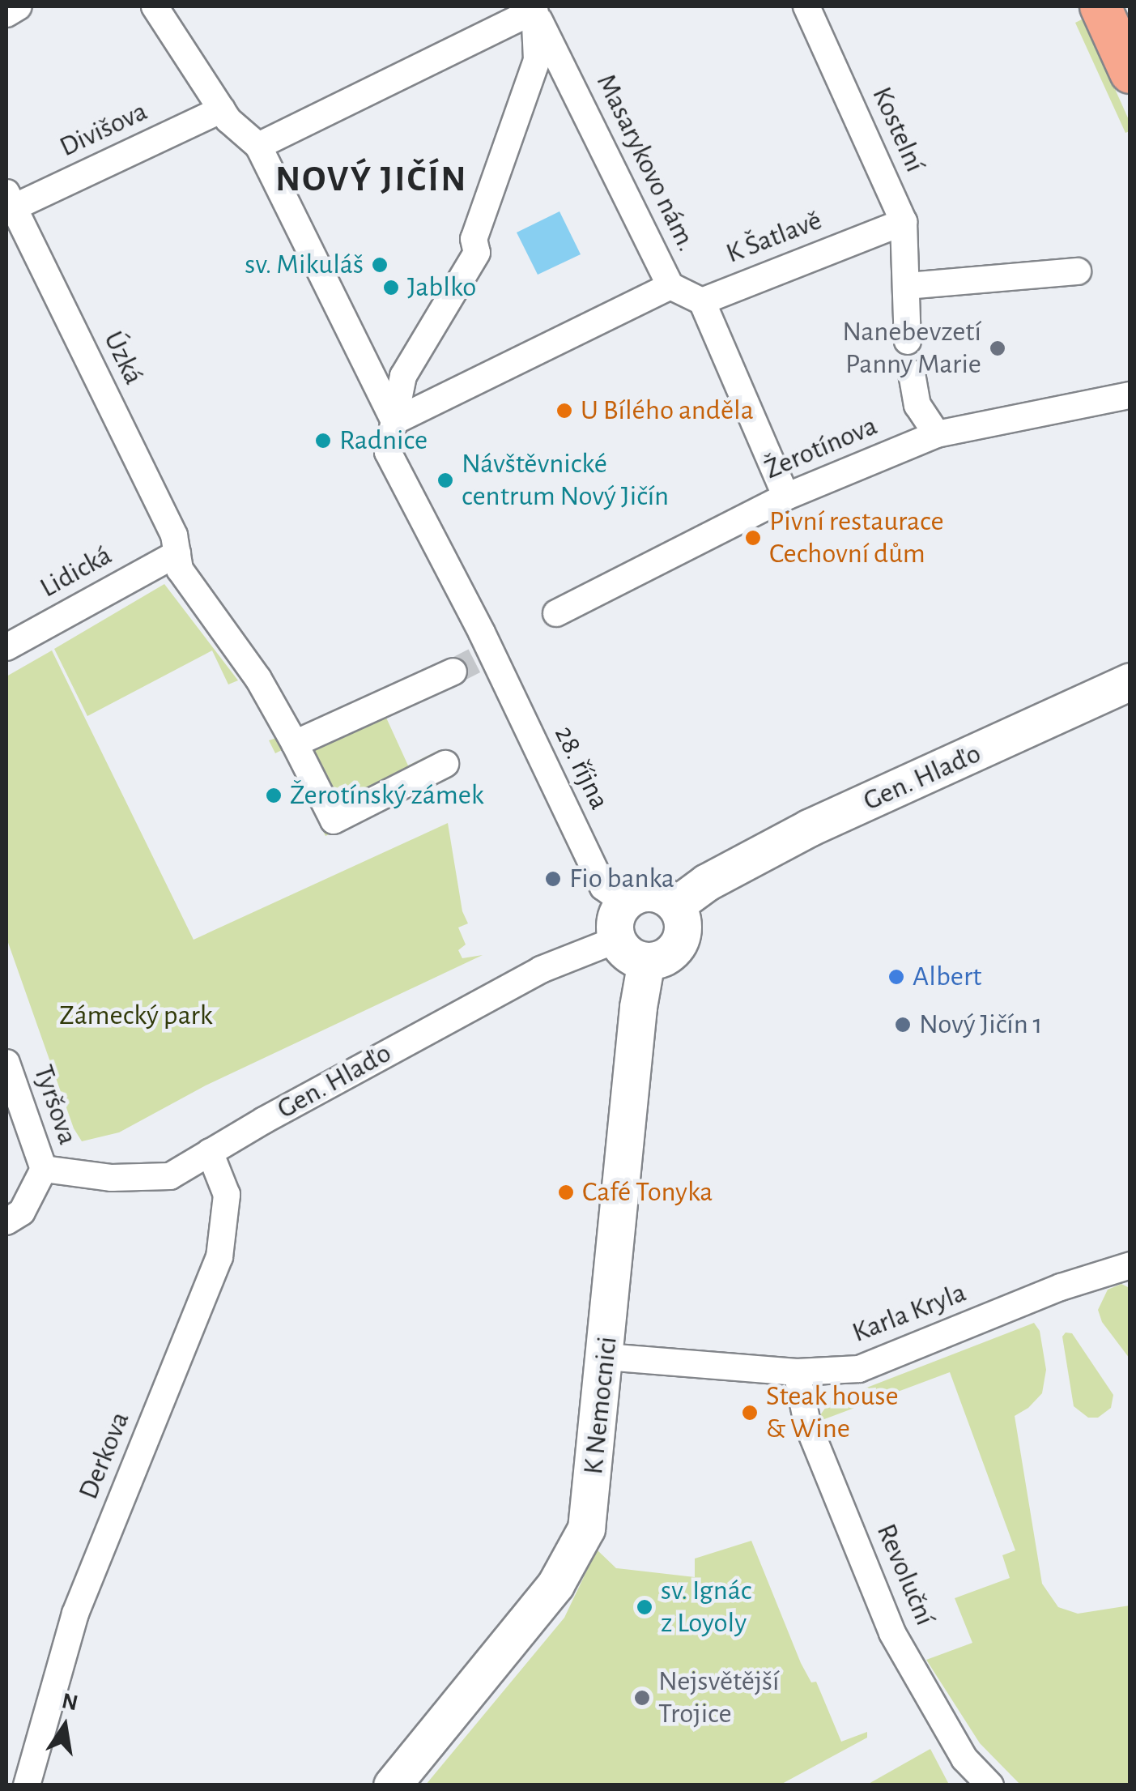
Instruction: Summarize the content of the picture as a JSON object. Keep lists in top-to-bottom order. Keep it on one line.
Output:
{"streets":{"street":["Divišova","Kostelní","Masarykovo nám.","K Šatlavě","Úzká","Žerotínova","Lidická","28. října","Gen. Hlaďo","Tyršova","Karla Kryla","K Nemocnici","Derkova","Revoluční"]},"crossings":[["Divišova","Úzká"],["Kostelní","K Šatlavě"],["Masarykovo nám.","28. října"],["Úzká","Lidická"],["28. října","Gen. Hlaďo"],["28. října","K Nemocnici"],["Gen. Hlaďo","Tyršova"],["Gen. Hlaďo","K Nemocnici"],["Gen. Hlaďo","Derkova"],["Karla Kryla","K Nemocnici"],["Karla Kryla","Revoluční"]],"districts":["NOVÝ JIČÍN"],"parks":["Zámecký park"],"places":["sv. Mikuláš","Jablko","Nanebevzetí Panny Marie","U Bílého anděla","Radnice","Návštěvnické centrum Nový Jičín","Pivní restaurace Cechovní dům","Žerotínský zámek","Fio banka","Albert","Nový Jičín 1","Café Tonyka","Steak house & Wine","sv. Ignác z Loyoly","Nejsvětější Trojice"],"north":"top"}
